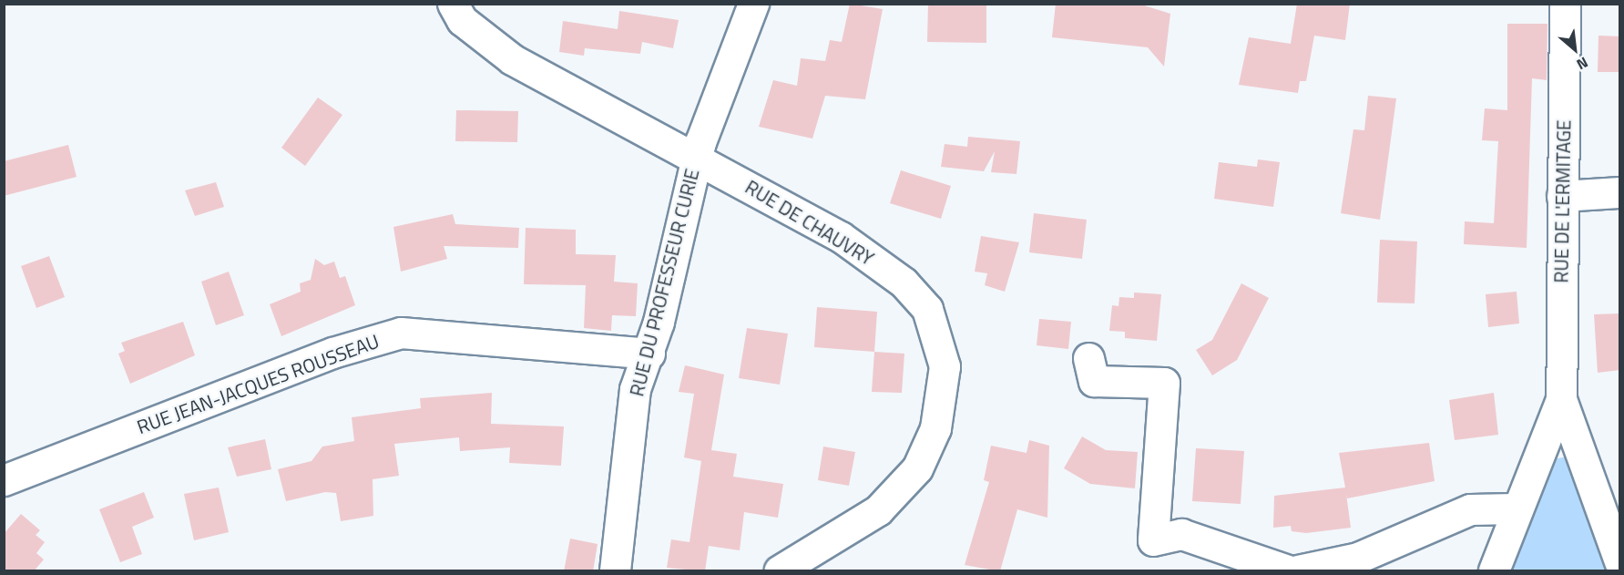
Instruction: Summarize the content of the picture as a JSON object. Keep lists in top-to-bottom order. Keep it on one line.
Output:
{"streets":{"street":["RUE DE L'ERMITAGE","RUE DE CHAUVRY","RUE DU PROFESSEUR CURIE","RUE JEAN-JACQUES ROUSSEAU"]},"crossings":[["RUE DE CHAUVRY","RUE DU PROFESSEUR CURIE"],["RUE DU PROFESSEUR CURIE","RUE JEAN-JACQUES ROUSSEAU"]],"north":"bottom right"}
